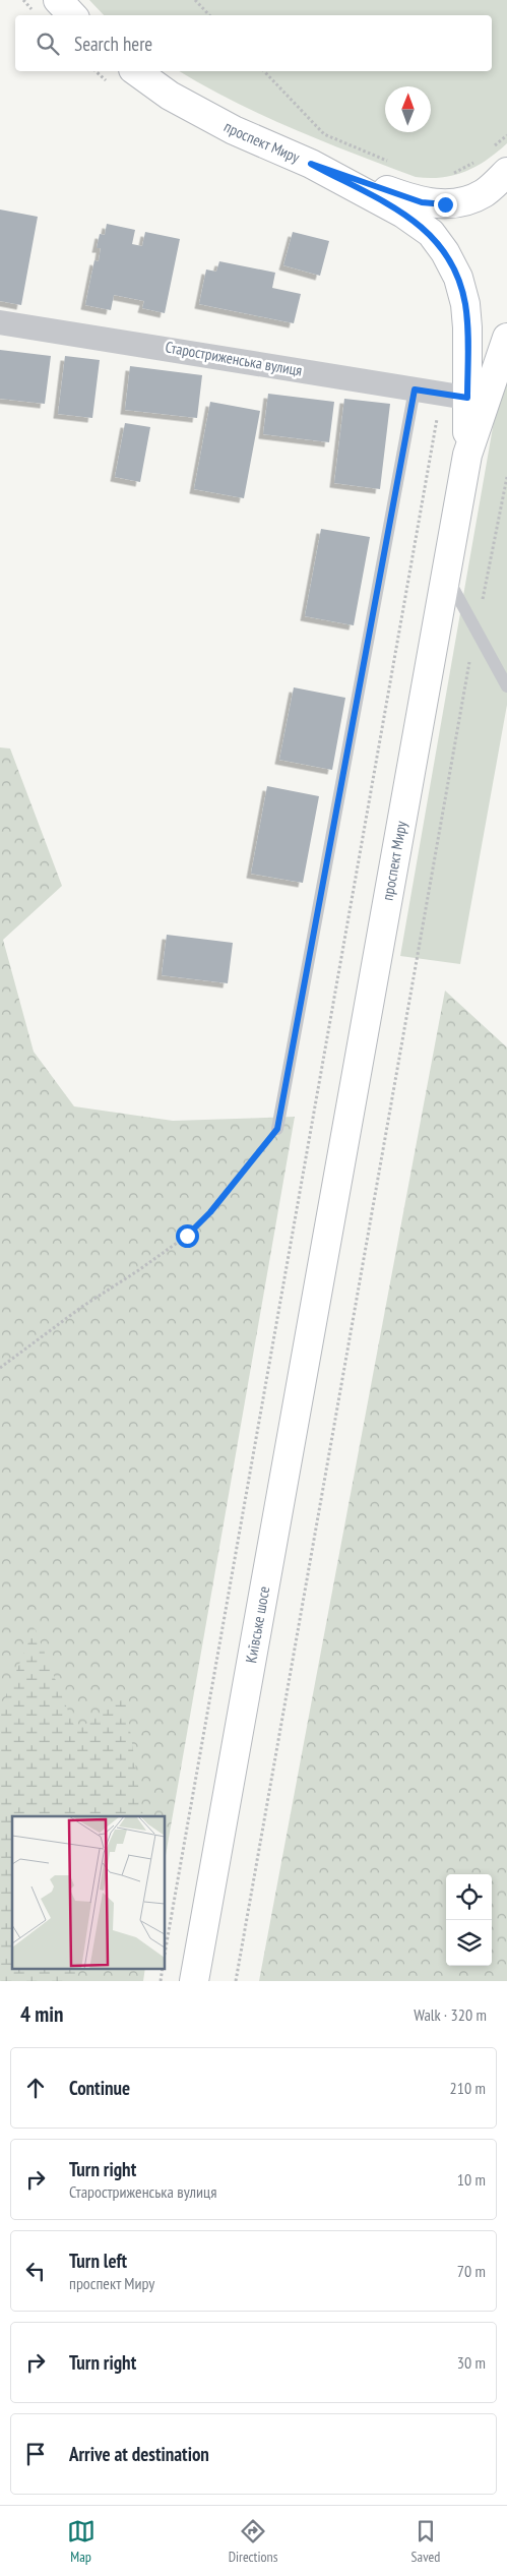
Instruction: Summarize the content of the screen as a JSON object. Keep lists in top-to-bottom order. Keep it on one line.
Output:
{"streets":{"main road":["проспект Миру","Київське шосе"],"street":["Старостриженська вулиця"]},"crossings":[["проспект Миру","Старостриженська вулиця"],["проспект Миру","Київське шосе"]],"north":"top","page":{"search":"Search here","heading":["4 min","Walk · 320 m"],"list":[["Continue","210 m"],["Turn right","Старостриженська вулиця","10 m"],["Turn left","проспект Миру","70 m"],["Turn right","30 m"],"Arrive at destination"],"nav":["Map","Directions","Saved"]}}
